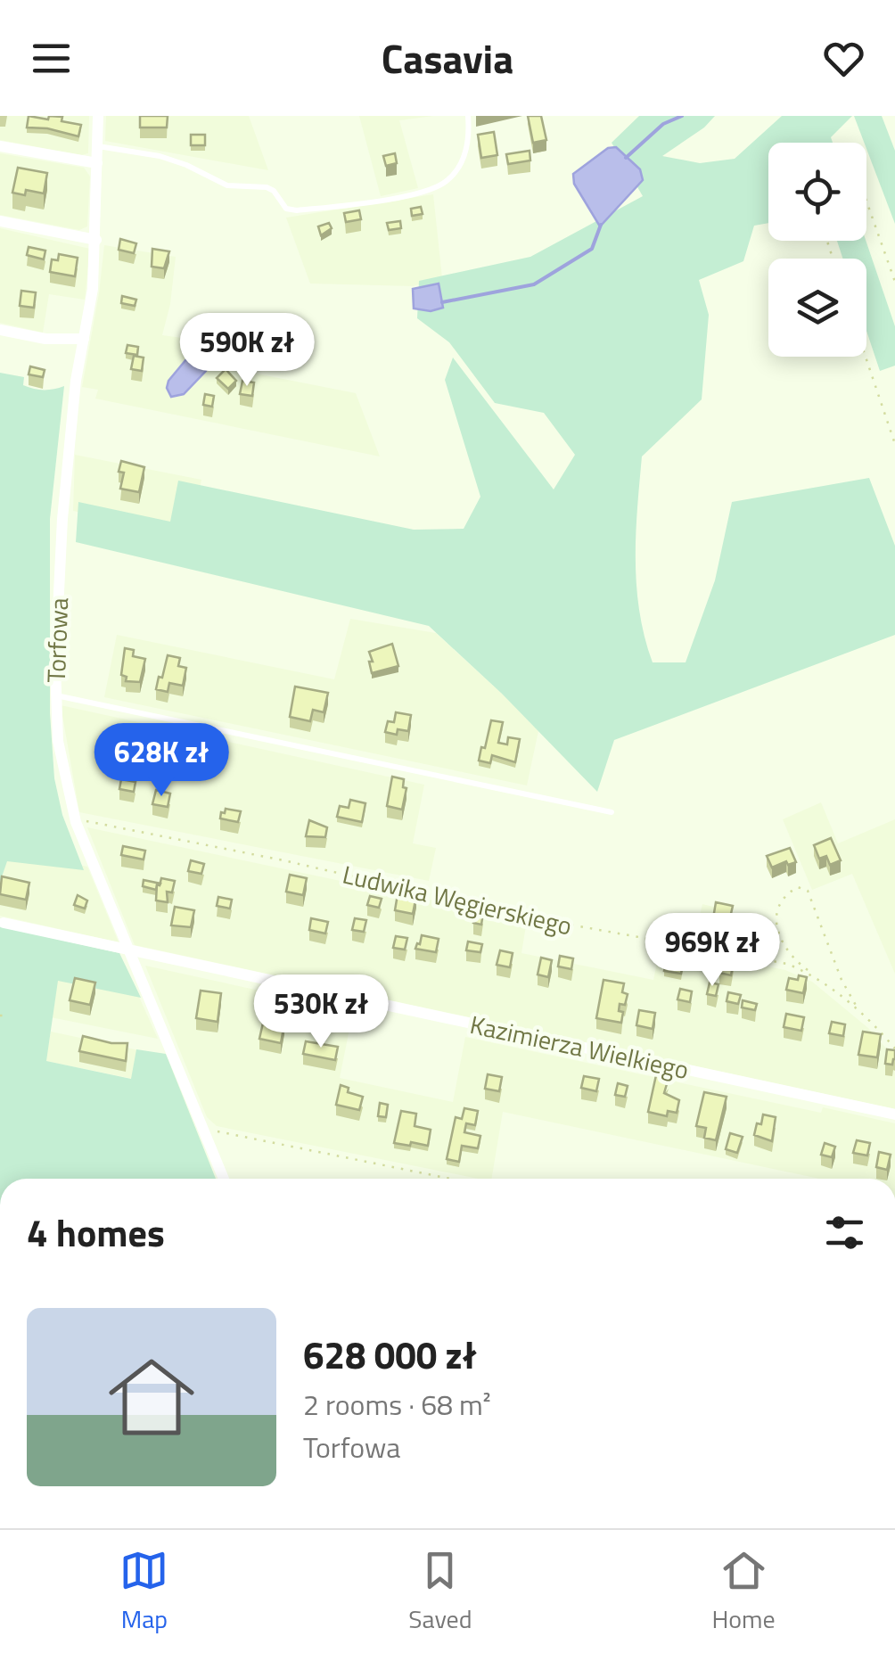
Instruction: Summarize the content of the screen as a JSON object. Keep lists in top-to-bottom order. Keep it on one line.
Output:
{"streets":{"street":["Torfowa","Kazimierza Wielkiego"],"path":["Ludwika Węgierskiego"]},"crossings":[["Torfowa","Ludwika Węgierskiego"],["Torfowa","Kazimierza Wielkiego"]],"page":{"header":"Casavia","price":["590K zł","628K zł","969K zł","530K zł"],"heading":"4 homes","list":[{"name":"628 000 zł","note":"2 rooms · 68 m² · Torfowa"}],"tabs":["Map","Saved","Home"]}}
